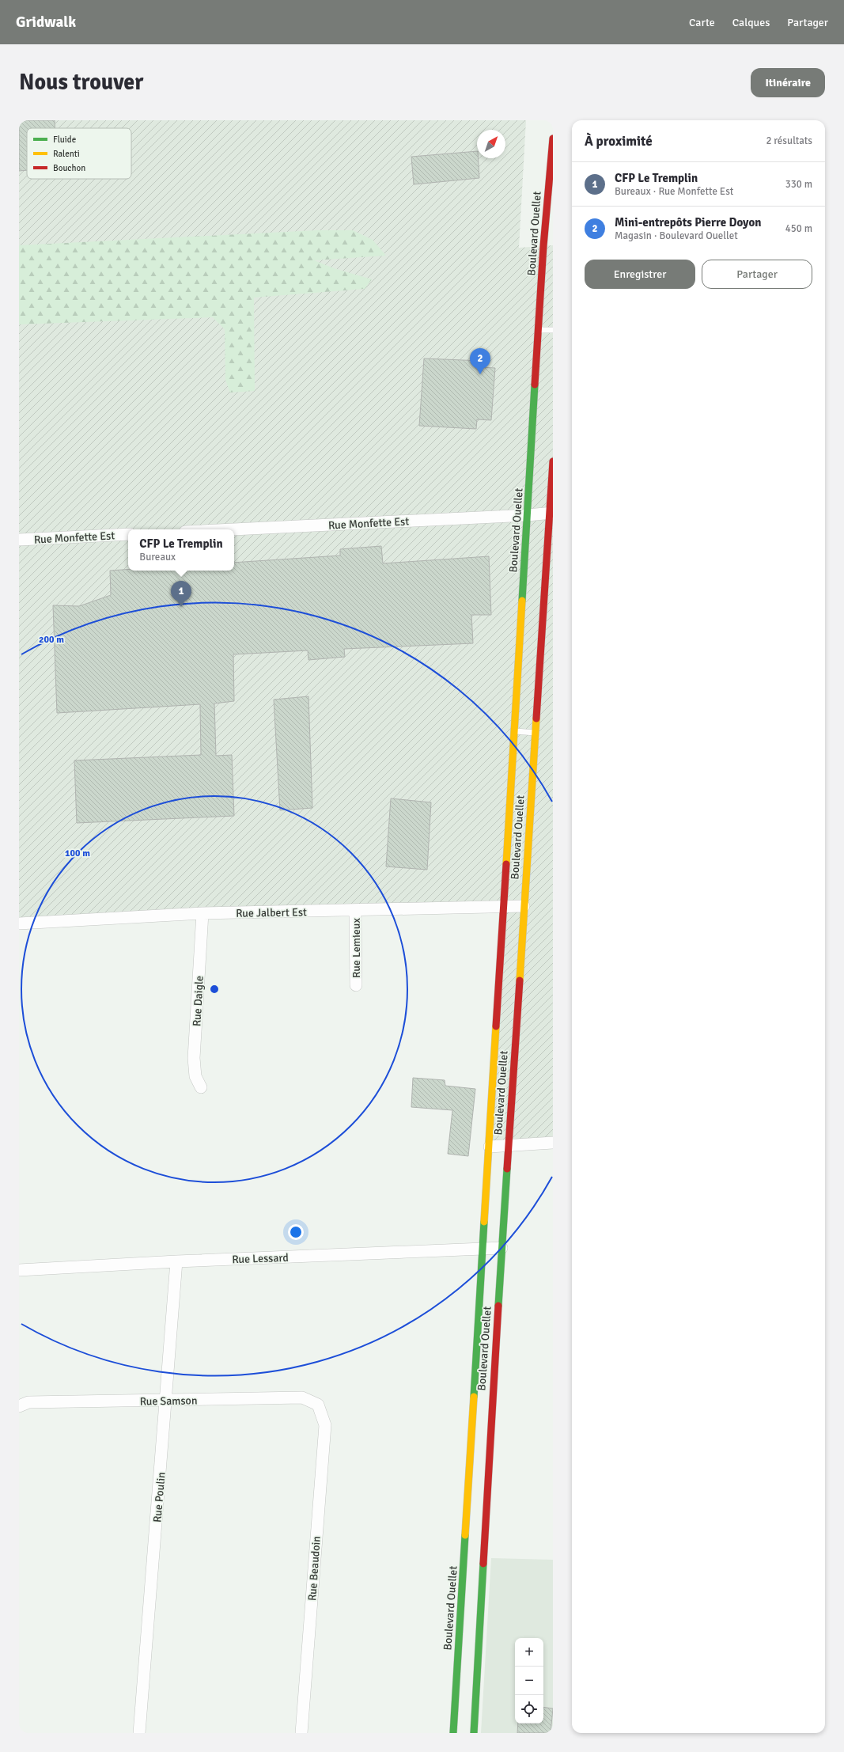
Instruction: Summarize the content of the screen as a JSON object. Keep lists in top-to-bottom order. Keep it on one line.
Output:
{"streets":{"street":["Boulevard Ouellet","Rue Monfette Est","Rue Jalbert Est","Rue Lemieux","Rue Daigle","Rue Lessard","Rue Samson","Rue Poulin","Rue Beaudoin"]},"crossings":[["Boulevard Ouellet","Rue Monfette Est"],["Boulevard Ouellet","Rue Jalbert Est"],["Boulevard Ouellet","Rue Lessard"],["Rue Jalbert Est","Rue Lemieux"],["Rue Jalbert Est","Rue Daigle"],["Rue Lessard","Rue Poulin"],["Rue Samson","Rue Poulin"],["Rue Samson","Rue Beaudoin"]],"legend":["Fluide","Ralenti","Bouchon"],"north":"top right","page":{"header":"Gridwalk","nav":["Carte","Calques","Partager"],"buttons":["Itinéraire",["Enregistrer","Partager"]],"title":"Nous trouver","heading":["À proximité","2 résultats"],"list":[{"mark":"1","name":"CFP Le Tremplin","note":"Bureaux · Rue Monfette Est","value":"330 m"},{"mark":"2","name":"Mini-entrepôts Pierre Doyon","note":"Magasin · Boulevard Ouellet","value":"450 m"}],"pins":["2","1"],"popup":["CFP Le Tremplin","Bureaux"],"map_buttons":["+","−"]},"rings":["200 m","100 m"]}
